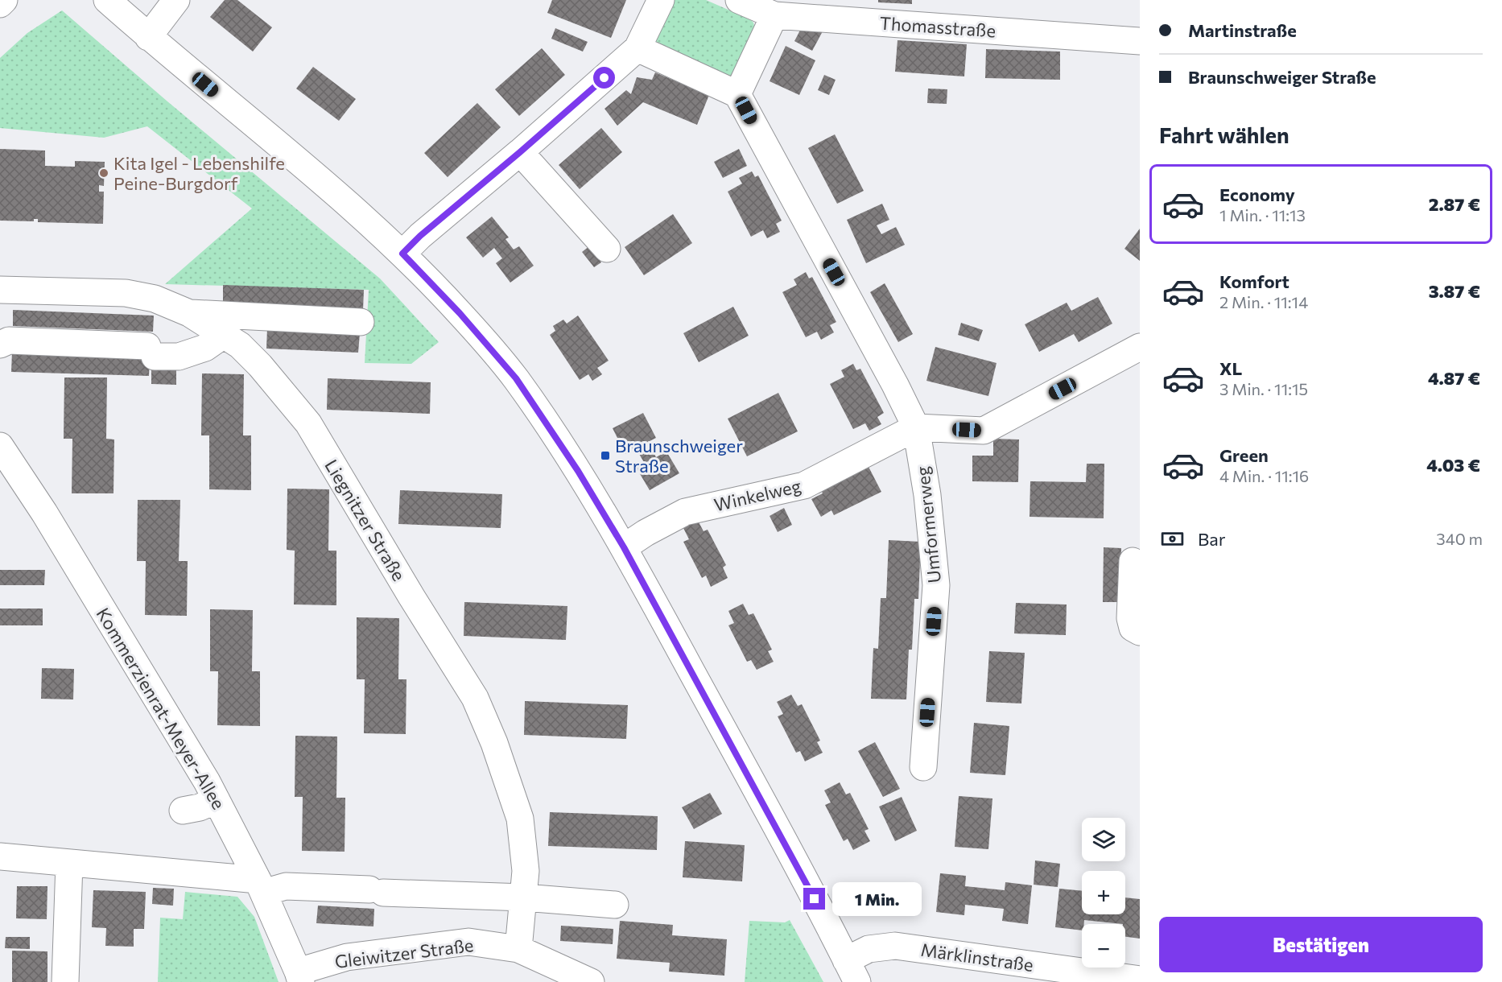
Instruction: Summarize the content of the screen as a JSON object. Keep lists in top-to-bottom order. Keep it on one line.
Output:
{"streets":{"street":["Thomasstraße","Winkelweg","Liegnitzer Straße","Umformerweg","Kommerzienrat-Meyer-Allee","Gleiwitzer Straße","Märklinstraße"]},"crossings":[["Winkelweg","Umformerweg"],["Liegnitzer Straße","Gleiwitzer Straße"],["Kommerzienrat-Meyer-Allee","Gleiwitzer Straße"]],"places":{"other":["Kita Igel - Lebenshilfe Peine-Burgdorf"],"transit":["Braunschweiger Straße"]},"page":{"banner":["Martinstraße","Braunschweiger Straße"],"heading":"Fahrt wählen","list":[{"name":"Economy","note":"1 Min. · 11:13","value":"2.87 €"},{"name":"Komfort","note":"2 Min. · 11:14","value":"3.87 €"},{"name":"XL","note":"3 Min. · 11:15","value":"4.87 €"},{"name":"Green","note":"4 Min. · 11:16","value":"4.03 €"}],"pay":["Bar","340 m"],"map_buttons":["+","−"],"bubble":"1 Min.","buttons":"Bestätigen"}}
